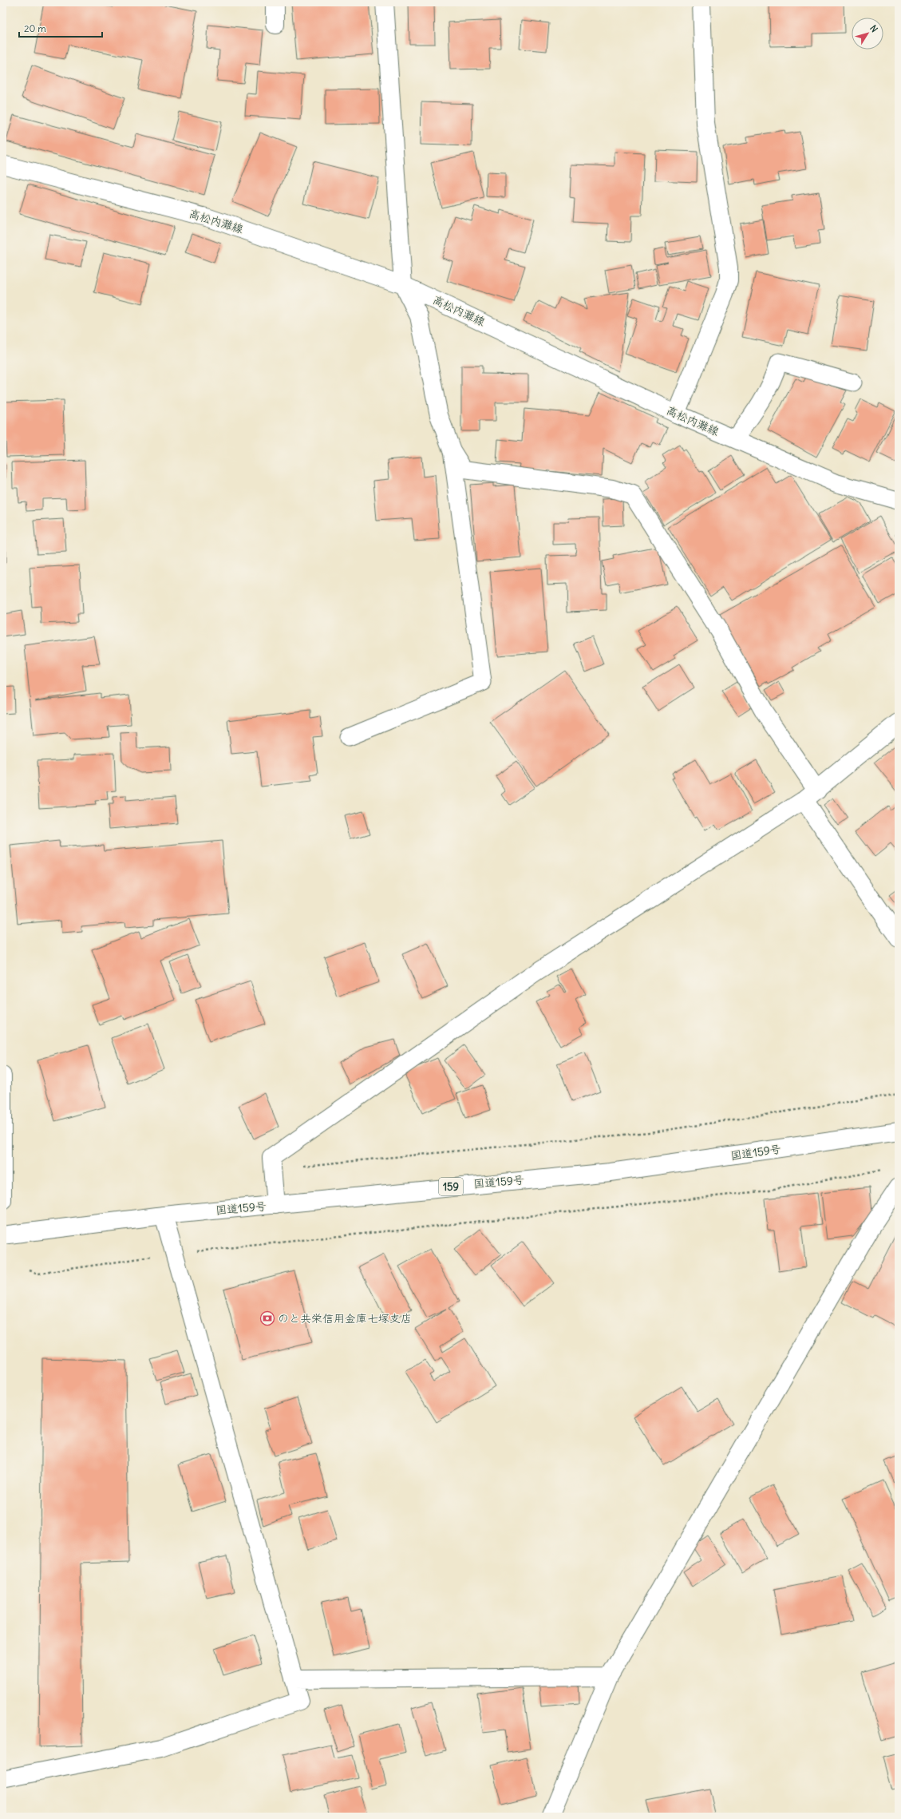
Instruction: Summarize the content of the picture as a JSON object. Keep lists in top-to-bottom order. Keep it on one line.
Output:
{"streets":{"main road":["高松内灘線","国道159号","159"]},"places":{"bank":["のと共栄信用金庫七塚支店"]},"scale_bar":"20 m","north":"top right"}
